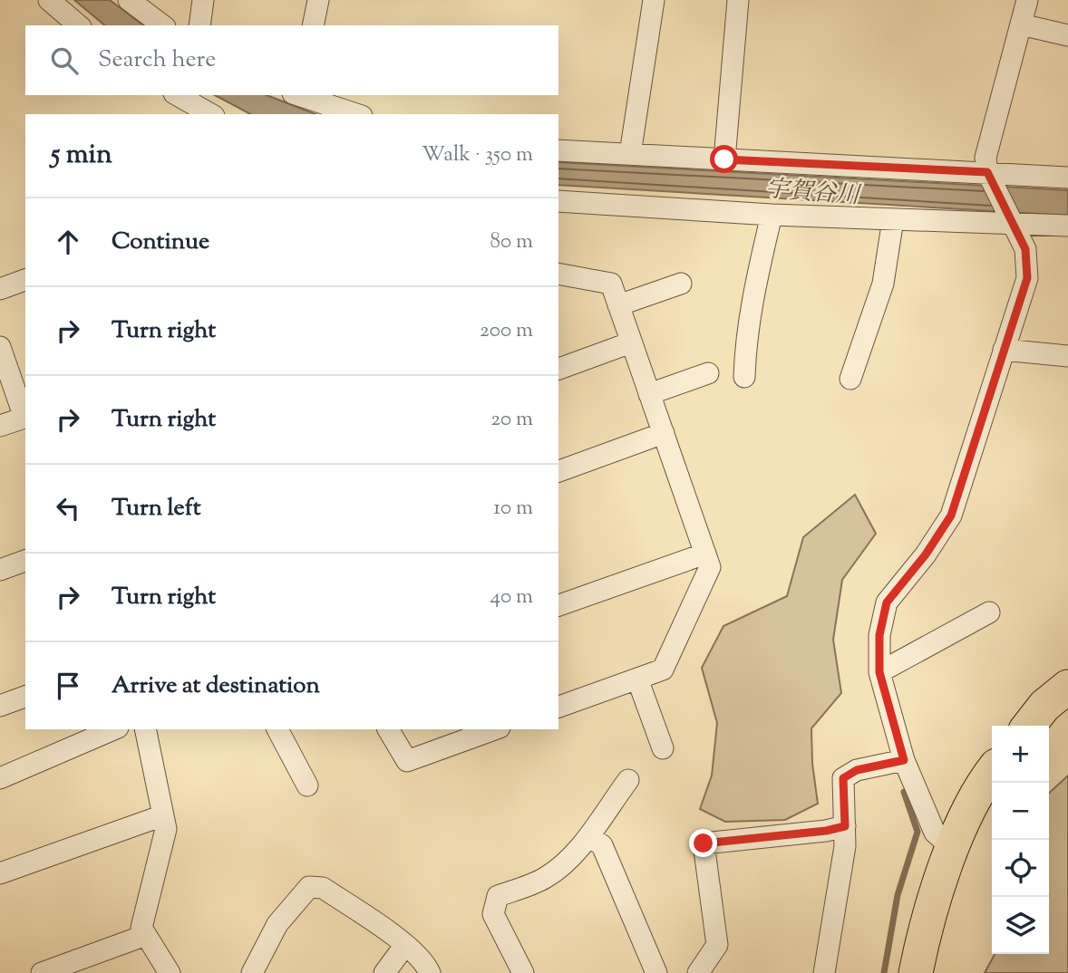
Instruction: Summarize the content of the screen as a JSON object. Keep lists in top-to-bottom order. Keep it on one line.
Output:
{"water":["宇賀谷川"],"page":{"search":"Search here","heading":["5 min","Walk · 350 m"],"list":[["Continue","80 m"],["Turn right","200 m"],["Turn right","20 m"],["Turn left","10 m"],["Turn right","40 m"],"Arrive at destination"],"map_buttons":["+","−"]}}
